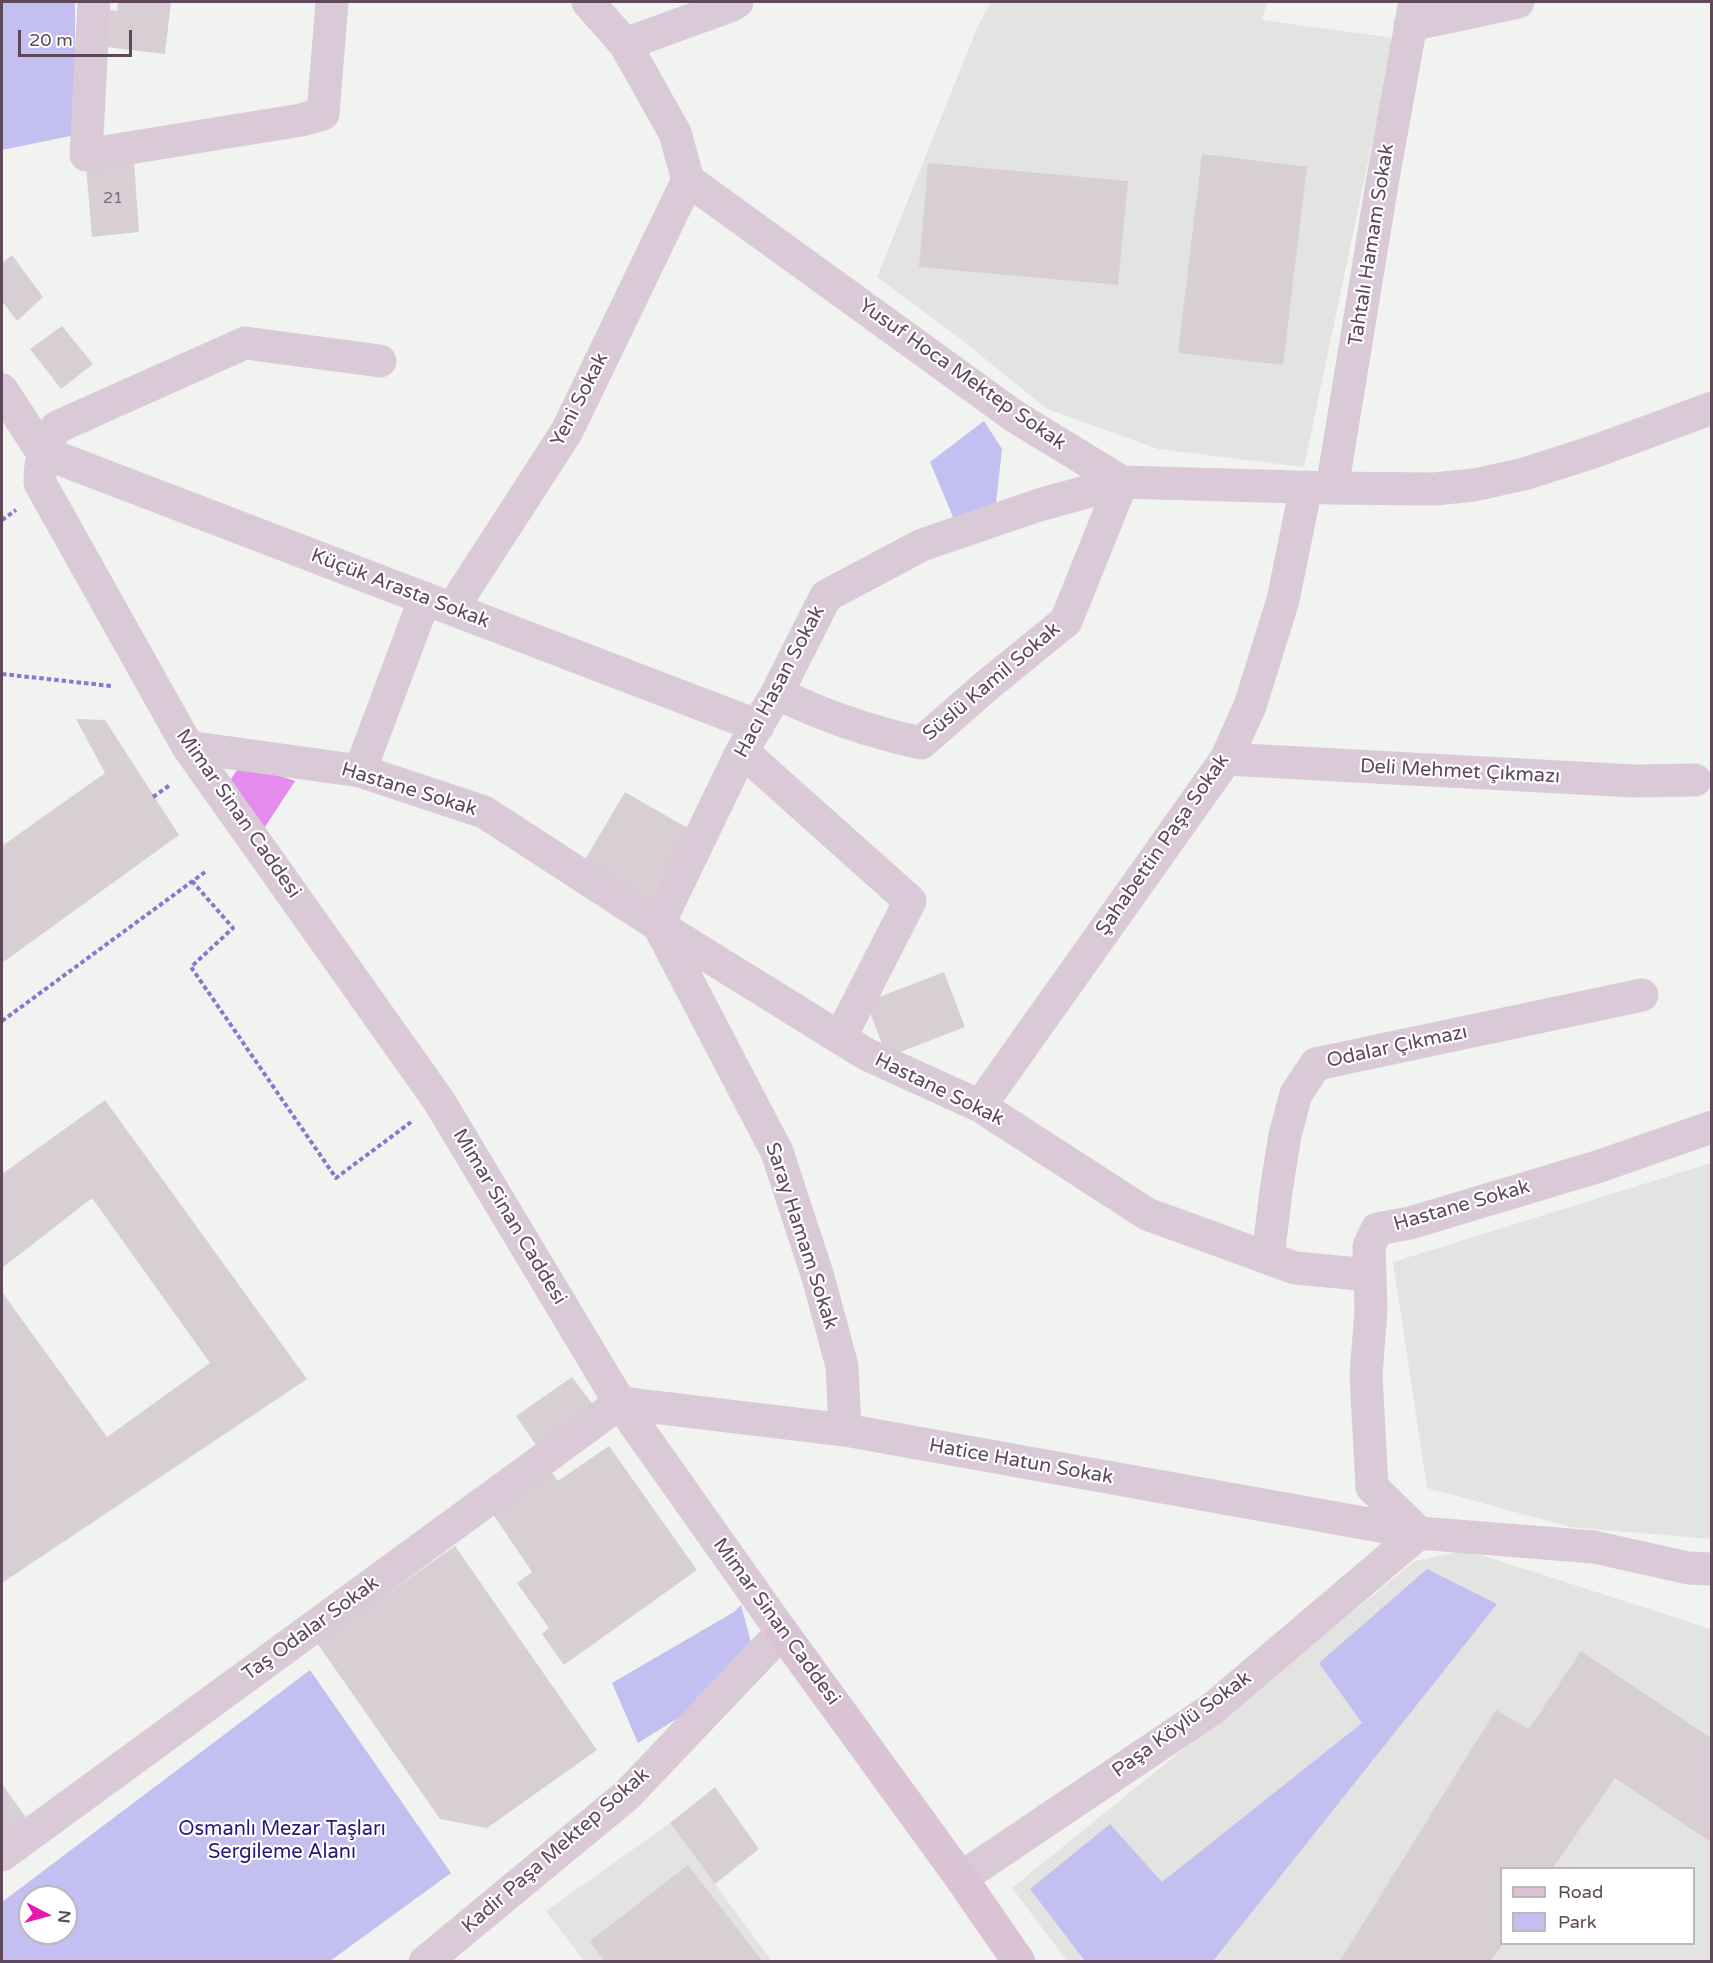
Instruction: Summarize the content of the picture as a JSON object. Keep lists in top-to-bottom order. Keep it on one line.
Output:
{"streets":{"street":["Tahtalı Hamam Sokak","Yusuf Hoca Mektep Sokak","Yeni Sokak","Küçük Arasta Sokak","Hacı Hasan Sokak","Süslü Kamil Sokak","Deli Mehmet Çıkmazı","Hastane Sokak","Mimar Sinan Caddesi","Şahabettin Paşa Sokak","Odalar Çıkmazı","Saray Hamam Sokak","Hatice Hatun Sokak","Taş Odalar Sokak","Paşa Köylü Sokak","Kadir Paşa Mektep Sokak"]},"crossings":[["Tahtalı Hamam Sokak","Yusuf Hoca Mektep Sokak"],["Tahtalı Hamam Sokak","Şahabettin Paşa Sokak"],["Yusuf Hoca Mektep Sokak","Yeni Sokak"],["Yusuf Hoca Mektep Sokak","Hacı Hasan Sokak"],["Yusuf Hoca Mektep Sokak","Süslü Kamil Sokak"],["Yusuf Hoca Mektep Sokak","Şahabettin Paşa Sokak"],["Yeni Sokak","Küçük Arasta Sokak"],["Yeni Sokak","Hastane Sokak"],["Küçük Arasta Sokak","Hacı Hasan Sokak"],["Küçük Arasta Sokak","Mimar Sinan Caddesi"],["Hacı Hasan Sokak","Süslü Kamil Sokak"],["Hacı Hasan Sokak","Hastane Sokak"],["Hacı Hasan Sokak","Saray Hamam Sokak"],["Deli Mehmet Çıkmazı","Şahabettin Paşa Sokak"],["Hastane Sokak","Mimar Sinan Caddesi"],["Hastane Sokak","Şahabettin Paşa Sokak"],["Hastane Sokak","Odalar Çıkmazı"],["Hastane Sokak","Saray Hamam Sokak"],["Mimar Sinan Caddesi","Hatice Hatun Sokak"],["Mimar Sinan Caddesi","Taş Odalar Sokak"],["Mimar Sinan Caddesi","Paşa Köylü Sokak"],["Mimar Sinan Caddesi","Kadir Paşa Mektep Sokak"],["Saray Hamam Sokak","Hatice Hatun Sokak"],["Hatice Hatun Sokak","Taş Odalar Sokak"],["Hatice Hatun Sokak","Paşa Köylü Sokak"]],"parks":["Osmanlı Mezar Taşları Sergileme Alanı"],"house_numbers":["21"],"legend":["Road","Park"],"scale_bar":"20 m","north":"right"}
